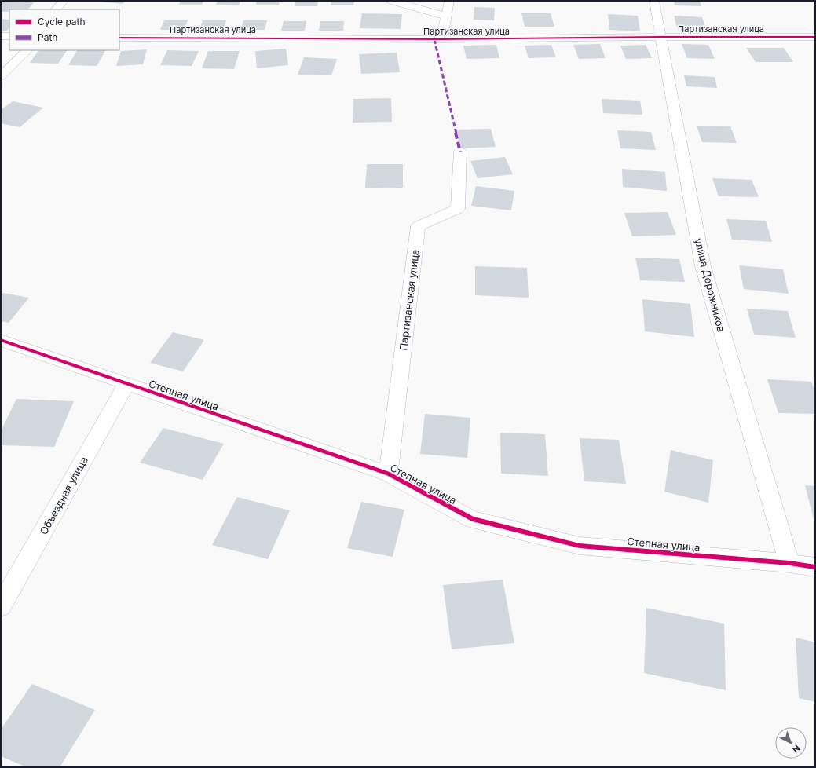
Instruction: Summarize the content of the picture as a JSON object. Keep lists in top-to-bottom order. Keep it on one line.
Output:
{"streets":{"street":["Партизанская улица","улица Дорожников","Степная улица","Объездная улица"]},"crossings":[["Партизанская улица","улица Дорожников"],["Партизанская улица","Степная улица"],["улица Дорожников","Степная улица"],["Степная улица","Объездная улица"]],"legend":["Cycle path","Path"],"north":"bottom right"}
